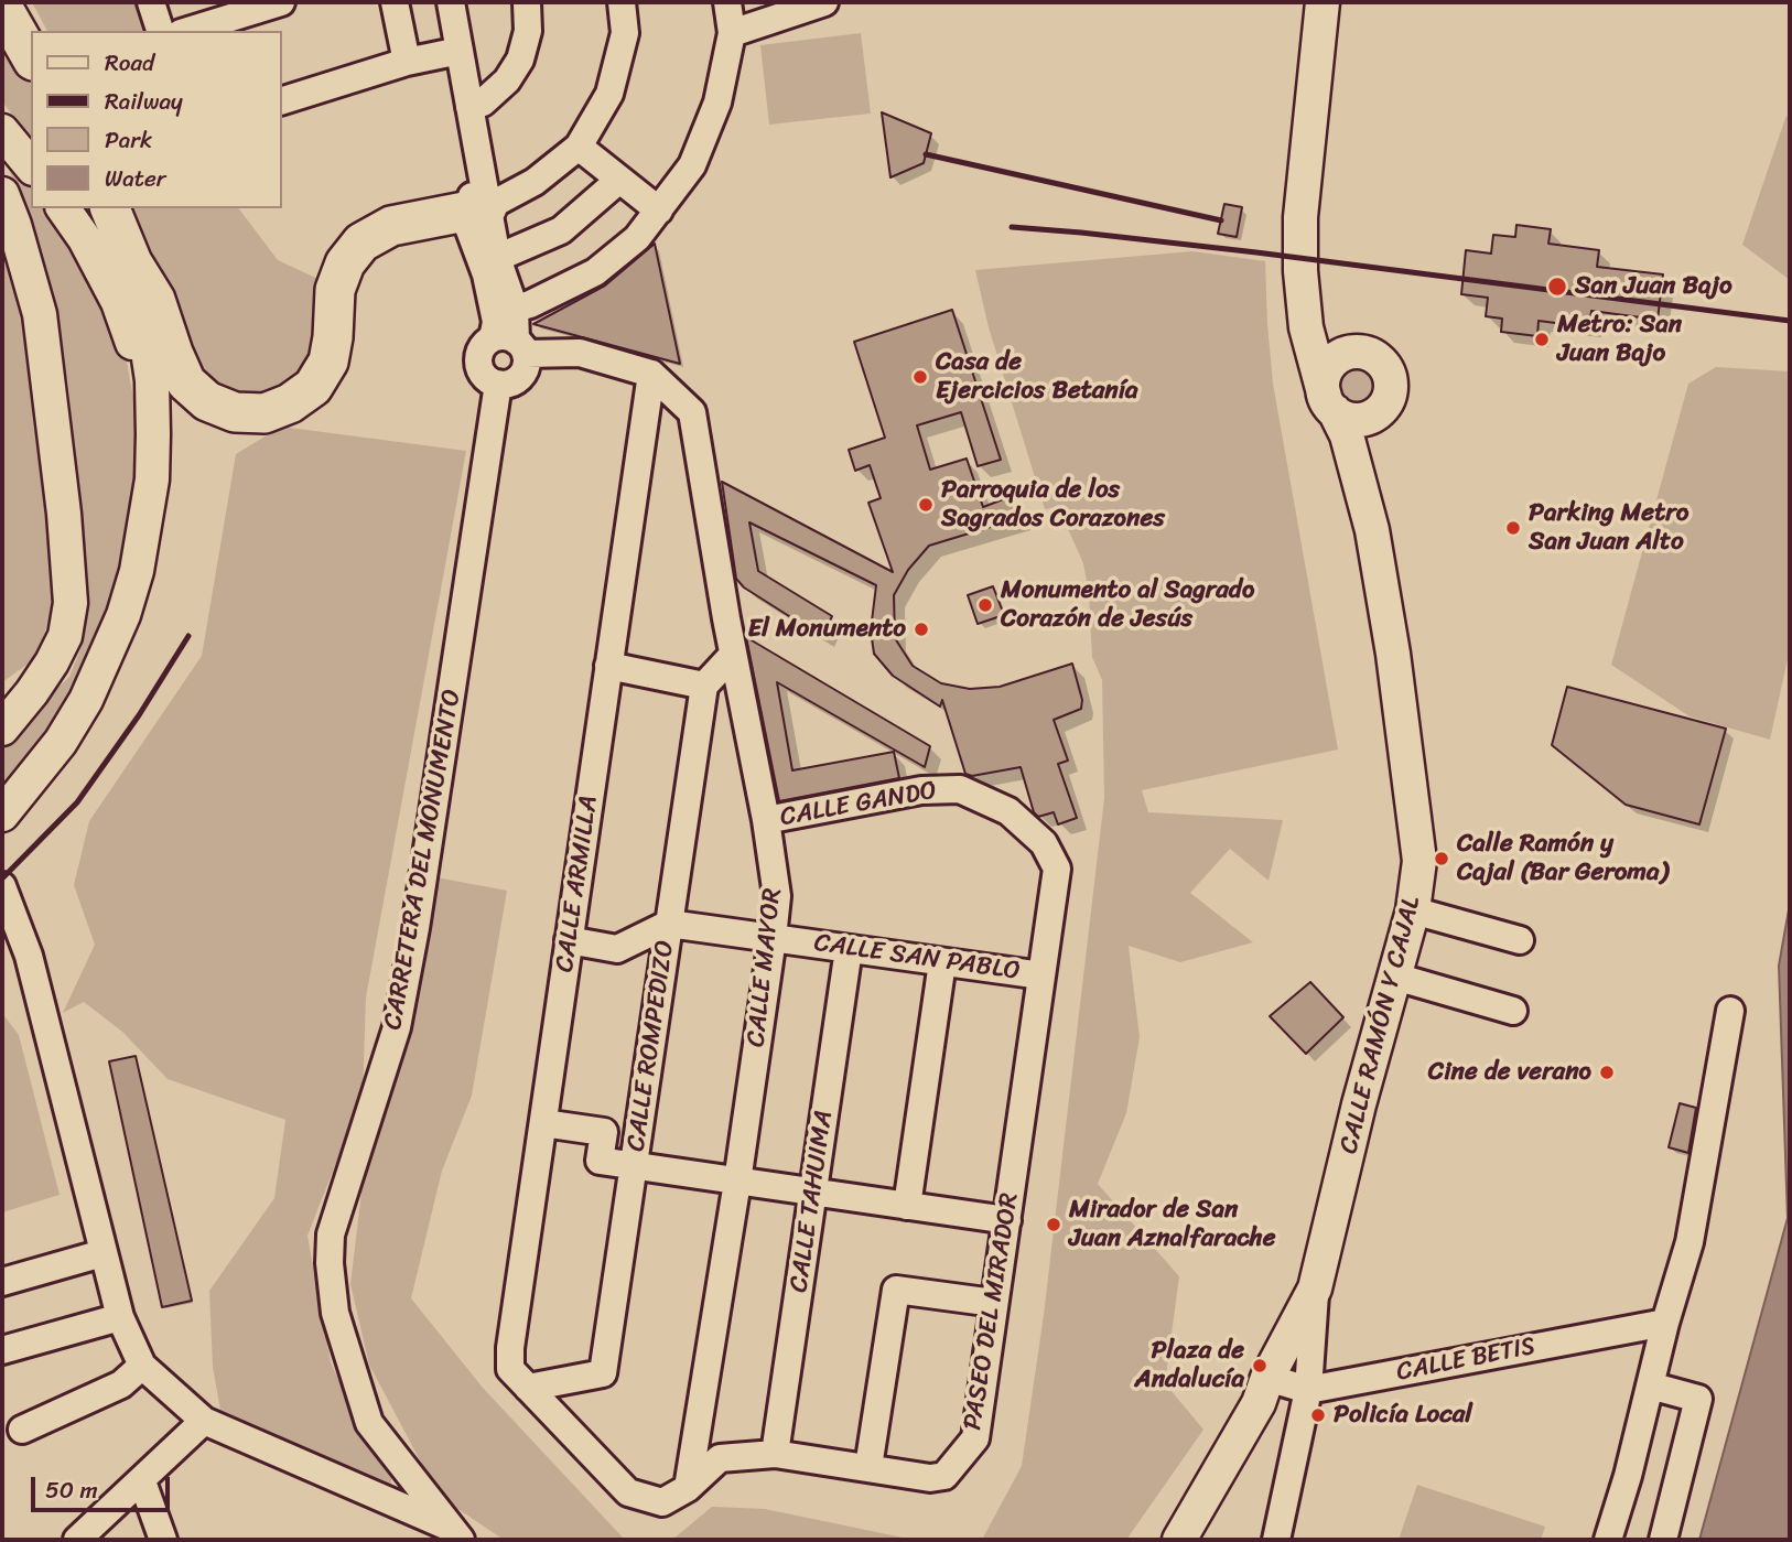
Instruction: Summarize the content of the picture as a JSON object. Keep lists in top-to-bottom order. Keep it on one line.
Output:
{"streets":{"main road":["CALLE RAMÓN Y CAJAL"],"street":["CALLE GANDO","CARRETERA DEL MONUMENTO","CALLE ARMILLA","CALLE SAN PABLO","CALLE MAYOR","CALLE ROMPEDIZO","CALLE TAHUIMA","PASEO DEL MIRADOR","CALLE BETIS"]},"crossings":[["CALLE GANDO","CALLE MAYOR"],["CALLE GANDO","PASEO DEL MIRADOR"],["CALLE ARMILLA","CALLE MAYOR"],["CALLE ARMILLA","CALLE ROMPEDIZO"],["CALLE ARMILLA","PASEO DEL MIRADOR"],["CALLE SAN PABLO","CALLE MAYOR"],["CALLE SAN PABLO","CALLE ROMPEDIZO"],["CALLE SAN PABLO","CALLE TAHUIMA"],["CALLE SAN PABLO","PASEO DEL MIRADOR"],["CALLE MAYOR","PASEO DEL MIRADOR"],["CALLE TAHUIMA","PASEO DEL MIRADOR"]],"places":["San Juan Bajo","Metro: San Juan Bajo","Casa de Ejercicios Betanía","Parroquia de los Sagrados Corazones","Parking Metro San Juan Alto","Monumento al Sagrado Corazón de Jesús","El Monumento","Calle Ramón y Cajal (Bar Geroma)","Cine de verano","Mirador de San Juan Aznalfarache","Plaza de Andalucía","Policía Local"],"legend":["Road","Railway","Park","Water"],"scale_bar":"50 m"}
